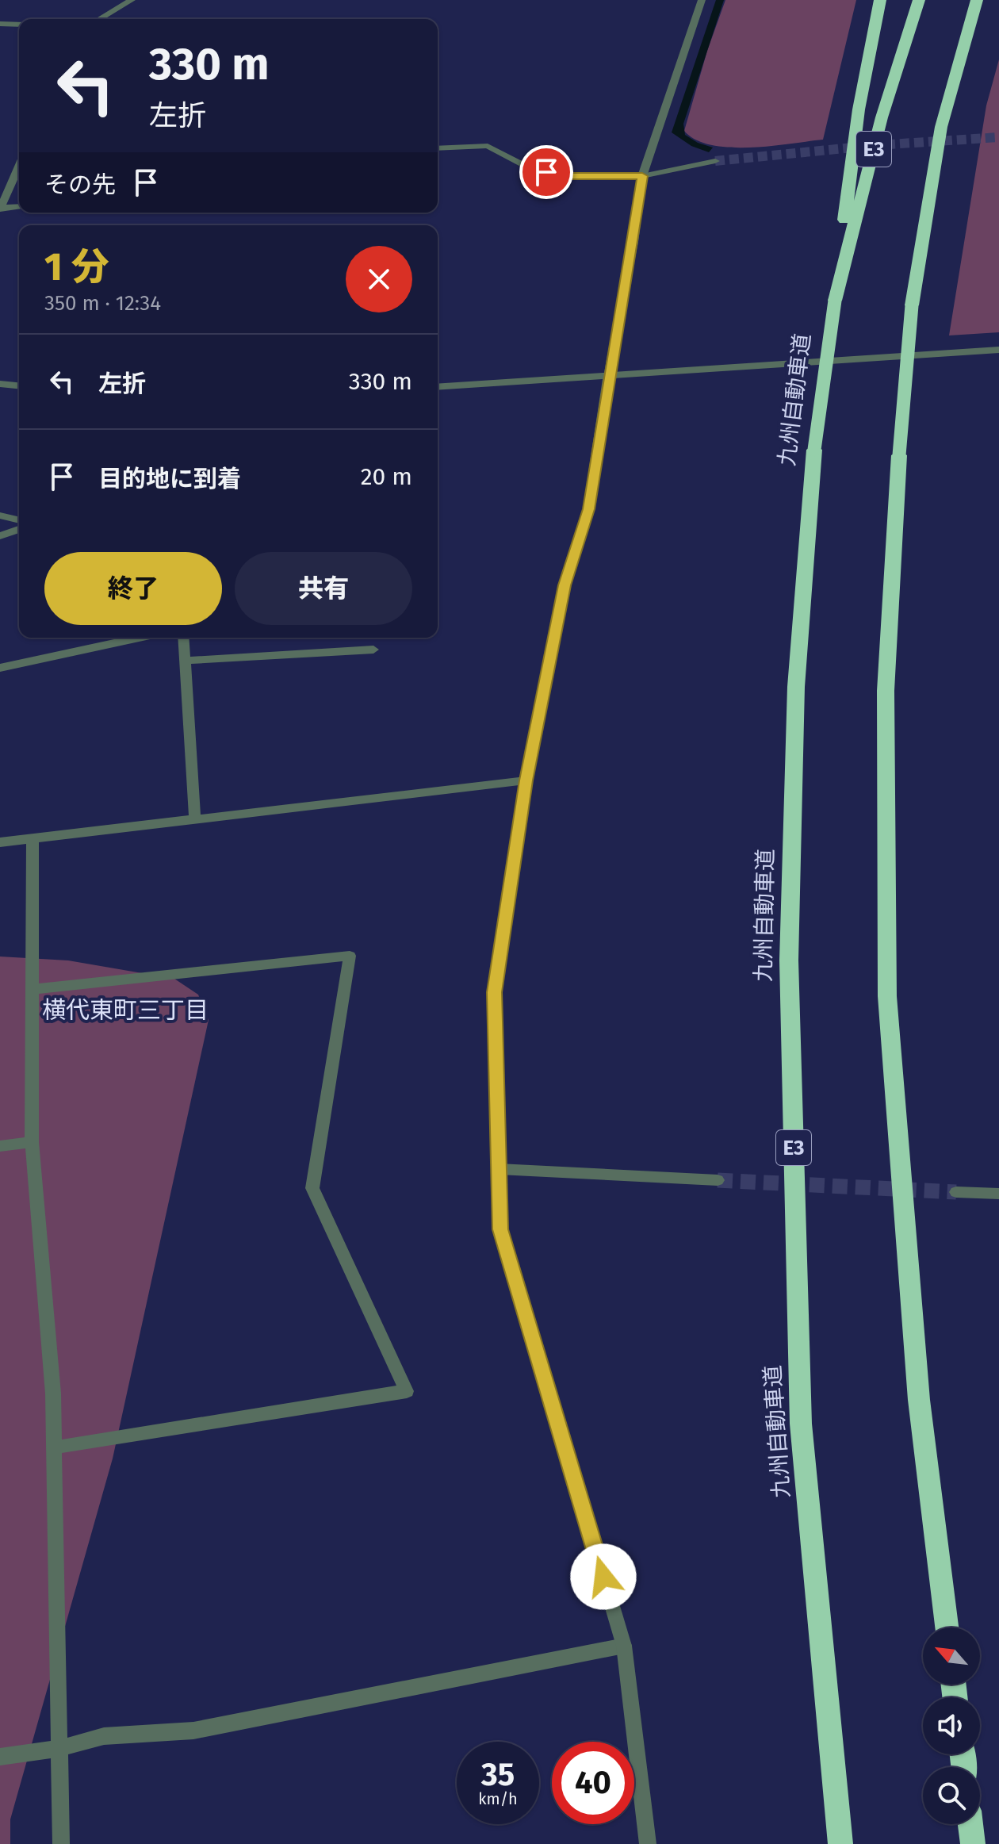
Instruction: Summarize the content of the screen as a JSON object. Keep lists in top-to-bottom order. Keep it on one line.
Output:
{"streets":{"highway":["E3","九州自動車道"]},"districts":["横代東町三丁目"],"north":"top left","page":{"turn":["330 m","左折"],"then":"その先","heading":["1 分","350 m · 12:34"],"list":[{"name":"左折","value":"330 m"},{"name":"目的地に到着","value":"20 m"}],"buttons":["終了","共有"],"speed":"35 km/h","limit":"40"}}
